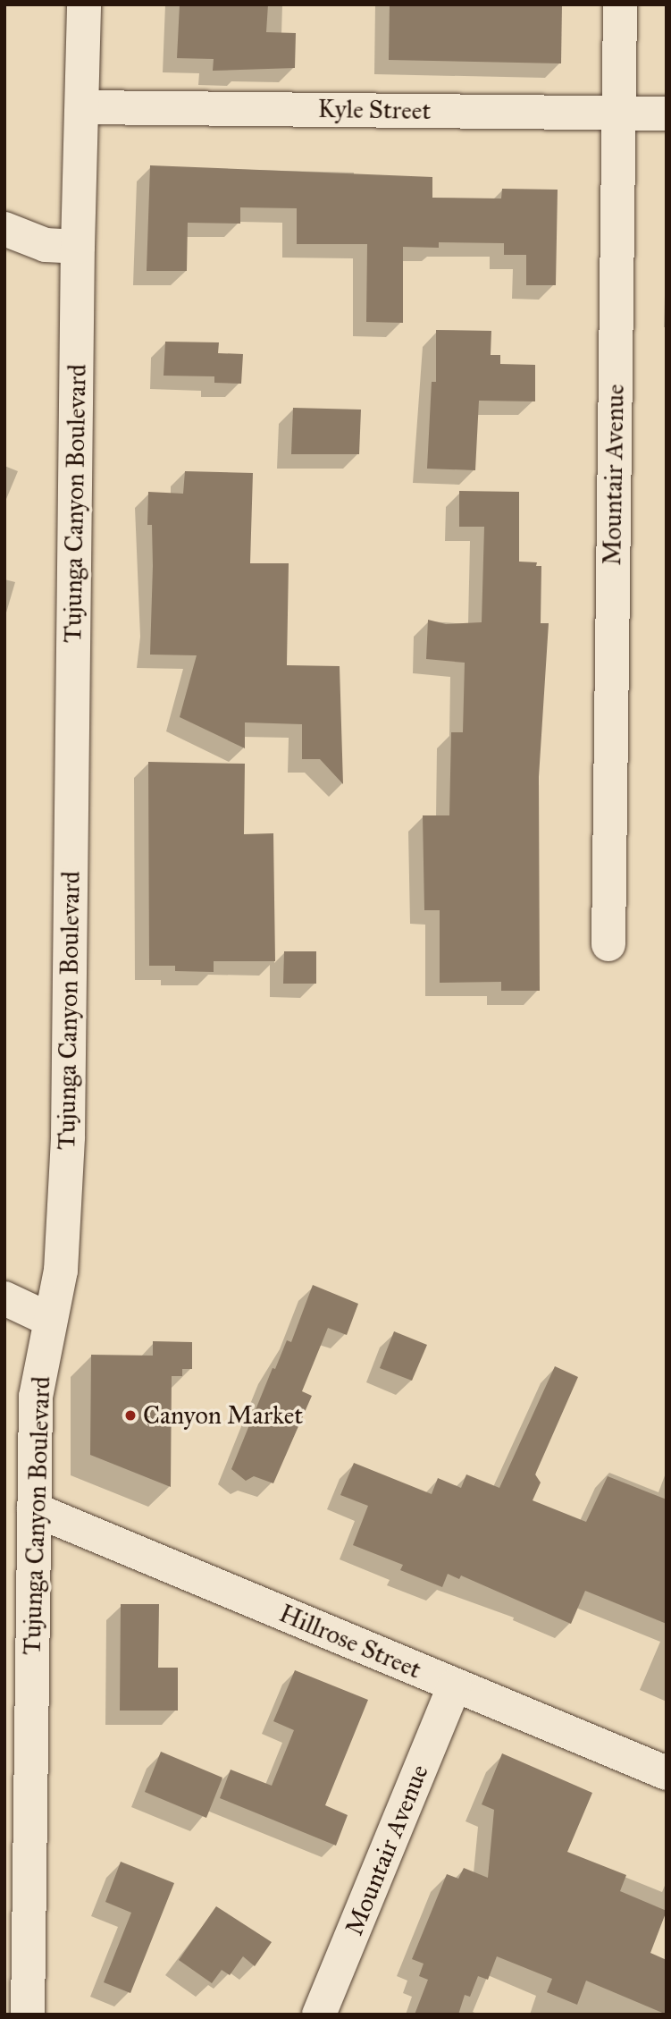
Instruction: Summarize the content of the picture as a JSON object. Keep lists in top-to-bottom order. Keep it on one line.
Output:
{"streets":{"street":["Kyle Street","Mountair Avenue","Tujunga Canyon Boulevard","Hillrose Street"]},"crossings":[["Kyle Street","Mountair Avenue"],["Kyle Street","Tujunga Canyon Boulevard"],["Mountair Avenue","Hillrose Street"],["Tujunga Canyon Boulevard","Hillrose Street"]],"places":["Canyon Market"]}
